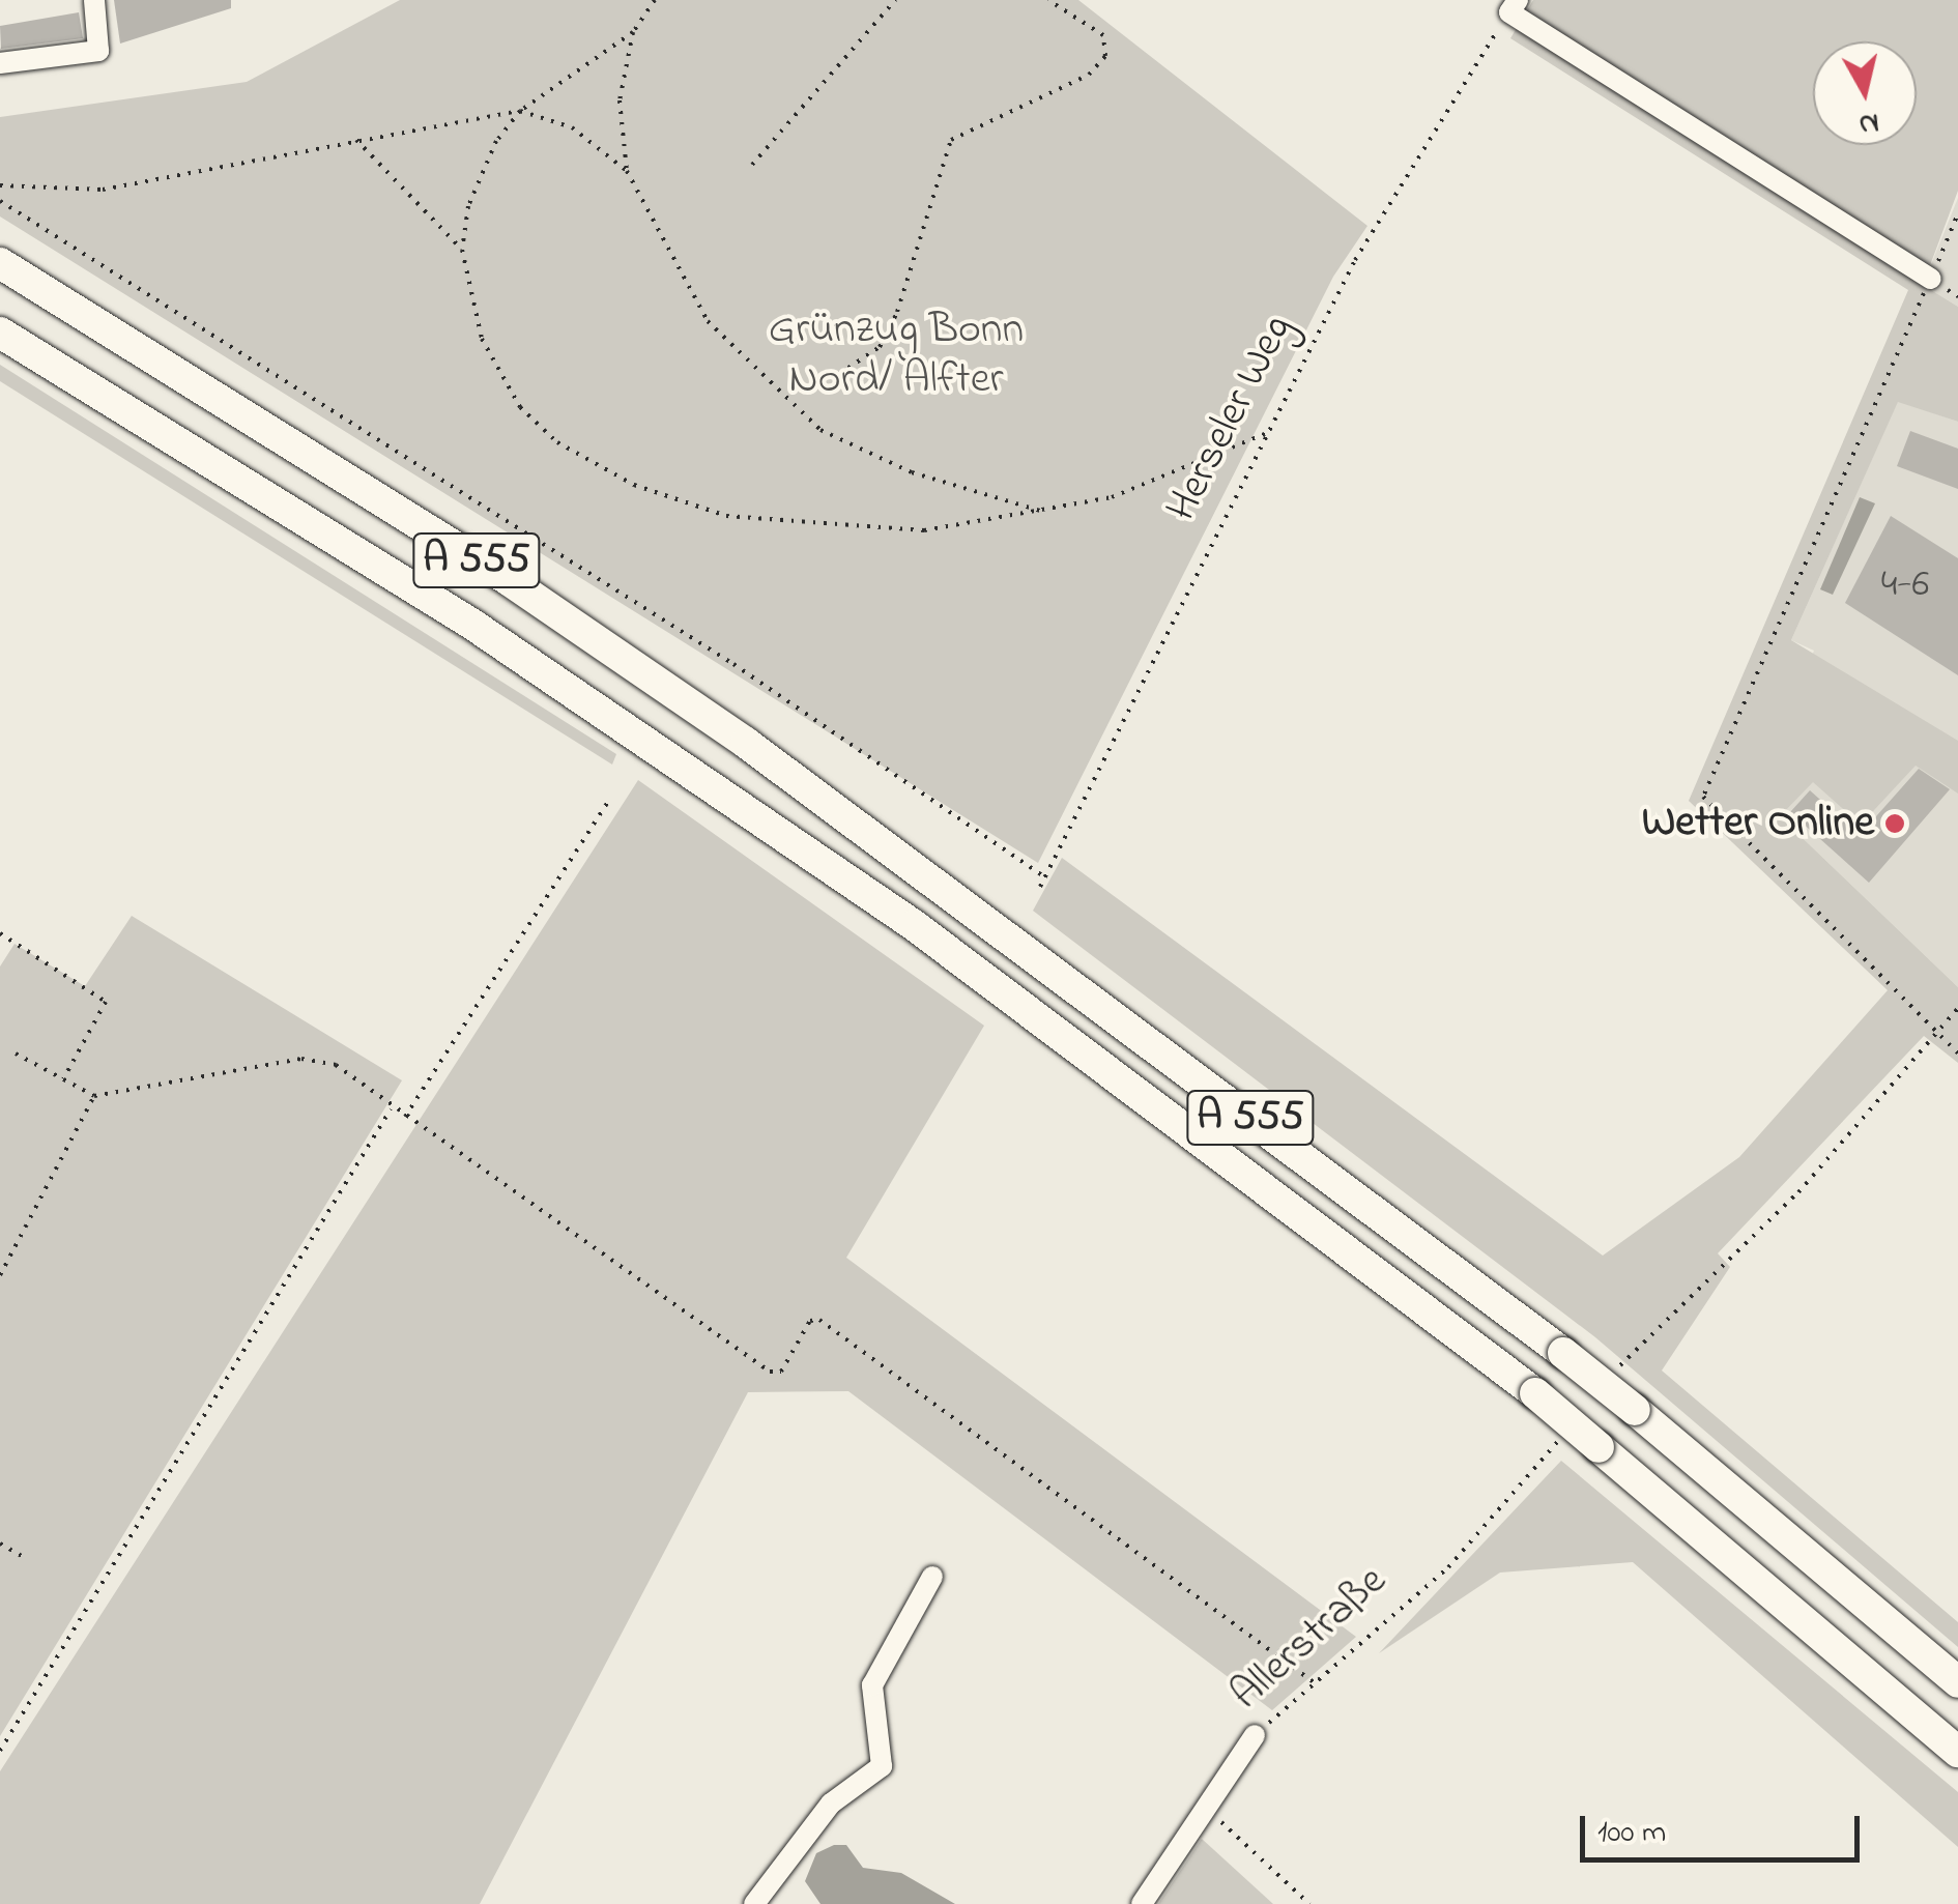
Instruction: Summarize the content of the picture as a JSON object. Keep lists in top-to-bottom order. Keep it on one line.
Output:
{"streets":{"highway":["A 555"],"street":["Allerstraße"],"path":["Herseler Weg"]},"parks":["Grünzug Bonn Nord/ Alfter"],"places":["Wetter Online"],"house_numbers":["4-6"],"scale_bar":"100 m","north":"bottom"}
